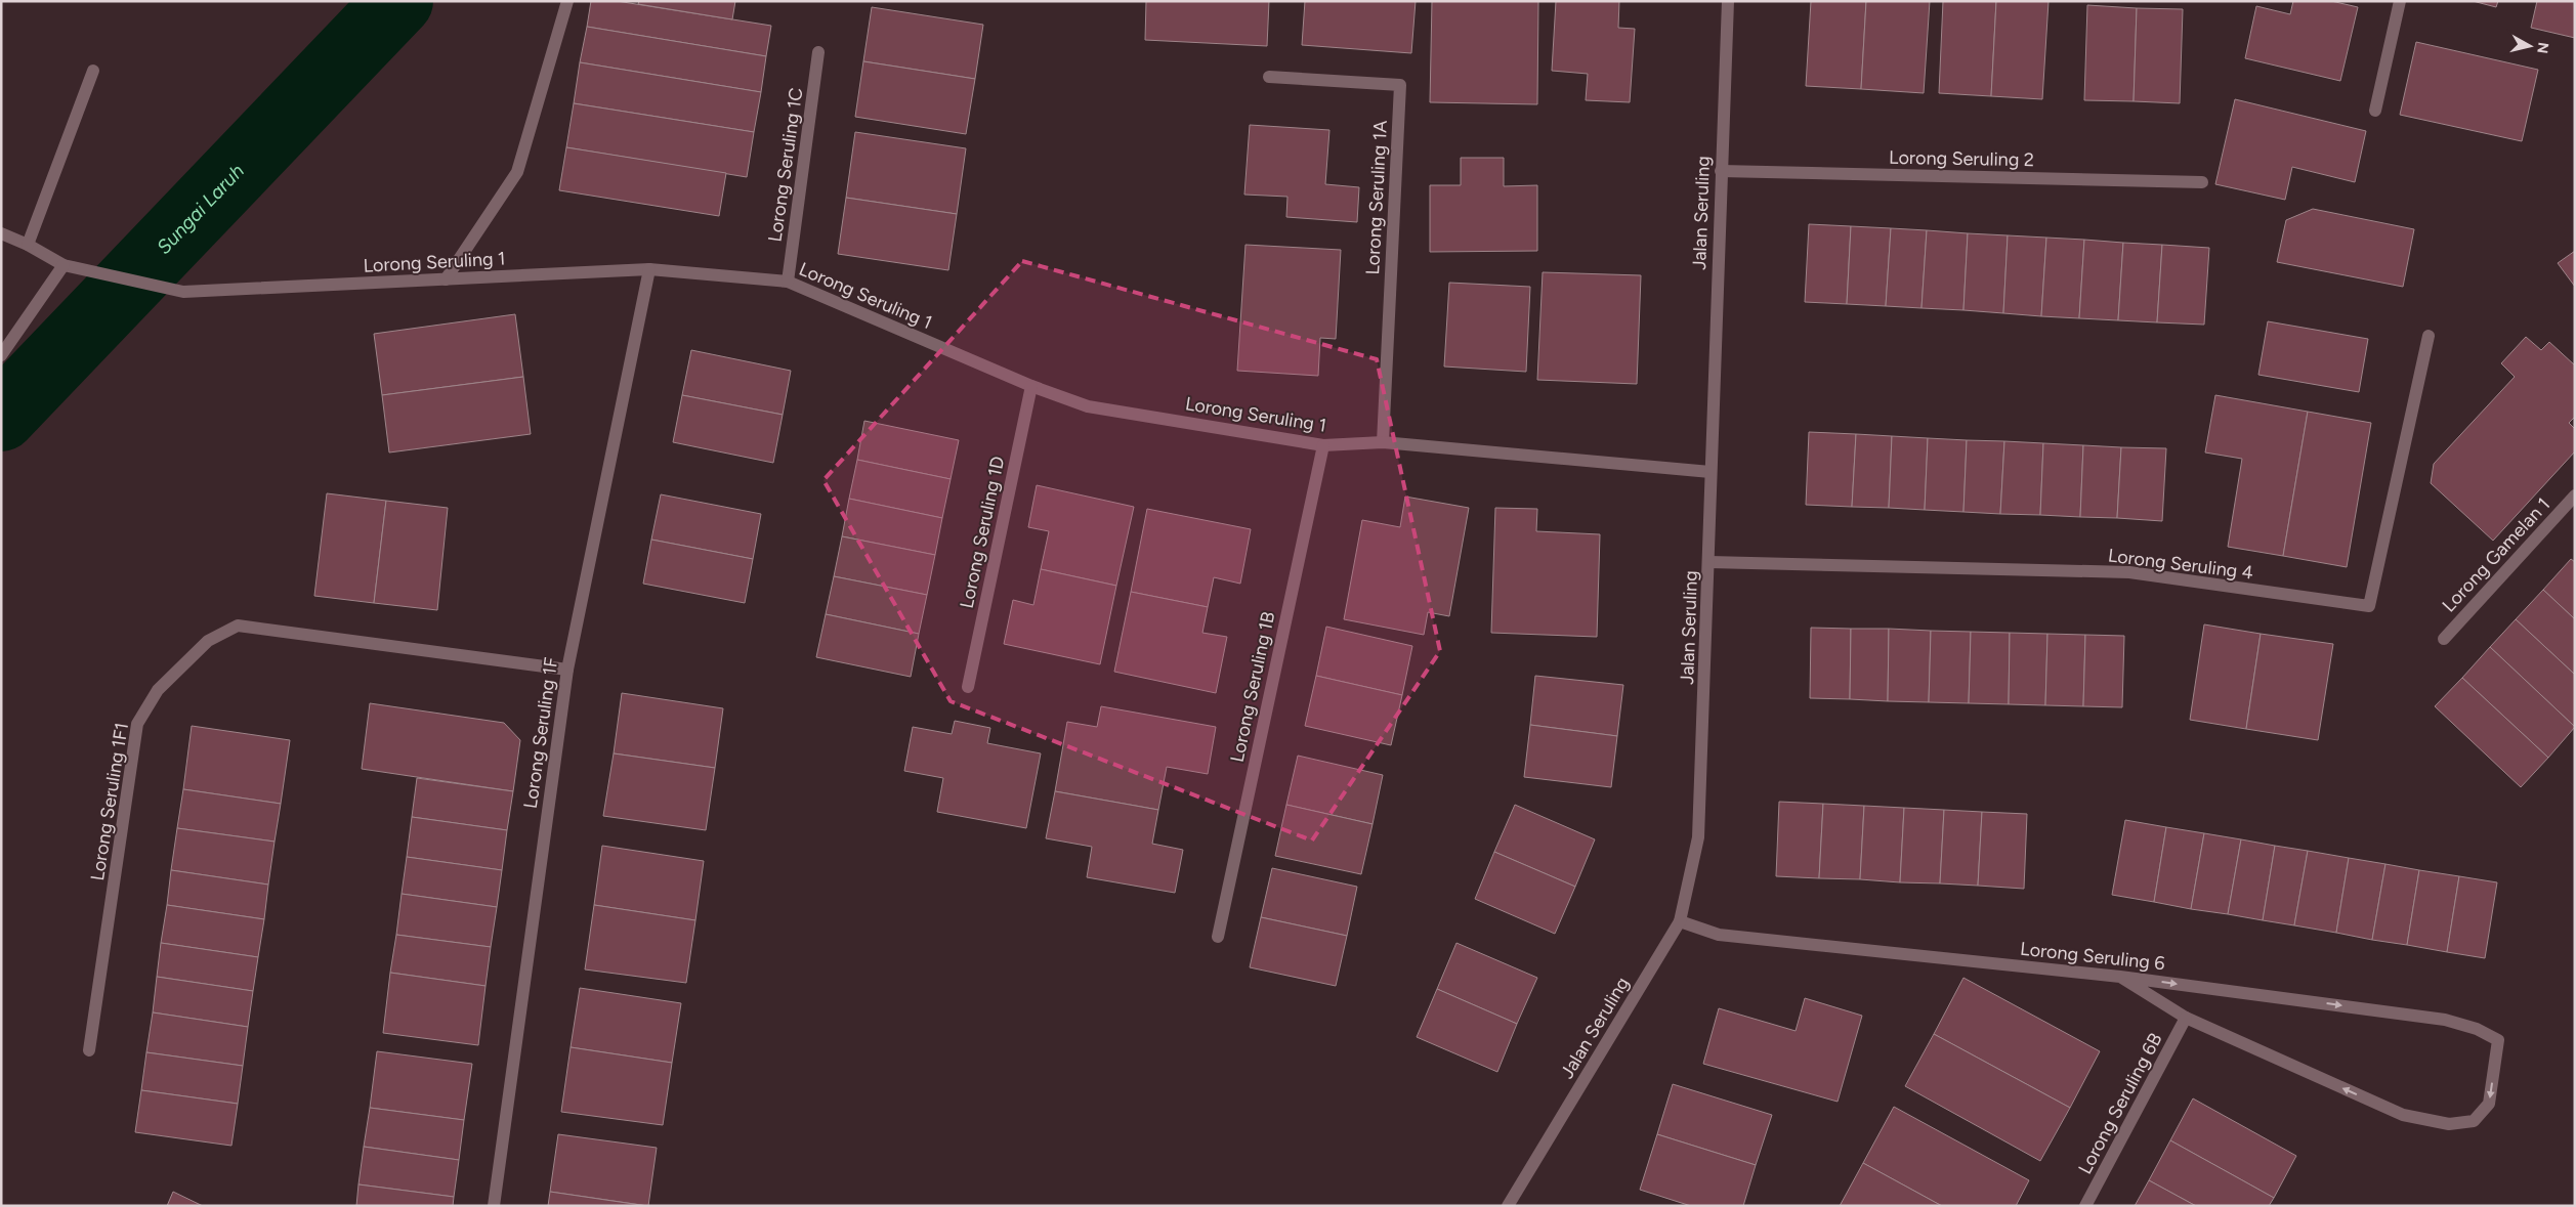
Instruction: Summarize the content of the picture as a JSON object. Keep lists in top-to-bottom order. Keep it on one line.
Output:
{"streets":{"street":["Lorong Seruling 2","Lorong Seruling 1C","Lorong Seruling 1A","Jalan Seruling","Lorong Seruling 1","Lorong Seruling 1D","Lorong Gamelan 1","Lorong Seruling 4","Lorong Seruling 1B","Lorong Seruling 1F","Lorong Seruling 1F1","Lorong Seruling 6","Lorong Seruling 6B"]},"crossings":[["Lorong Seruling 2","Jalan Seruling"],["Lorong Seruling 1C","Lorong Seruling 1"],["Lorong Seruling 1A","Lorong Seruling 1"],["Jalan Seruling","Lorong Seruling 1"],["Jalan Seruling","Lorong Seruling 4"],["Jalan Seruling","Lorong Seruling 6"],["Lorong Seruling 1","Lorong Seruling 1D"],["Lorong Seruling 1","Lorong Seruling 1B"],["Lorong Seruling 1","Lorong Seruling 1F"],["Lorong Seruling 1F","Lorong Seruling 1F1"],["Lorong Seruling 6","Lorong Seruling 6B"]],"water":["Sungai Laruh"],"north":"right"}
